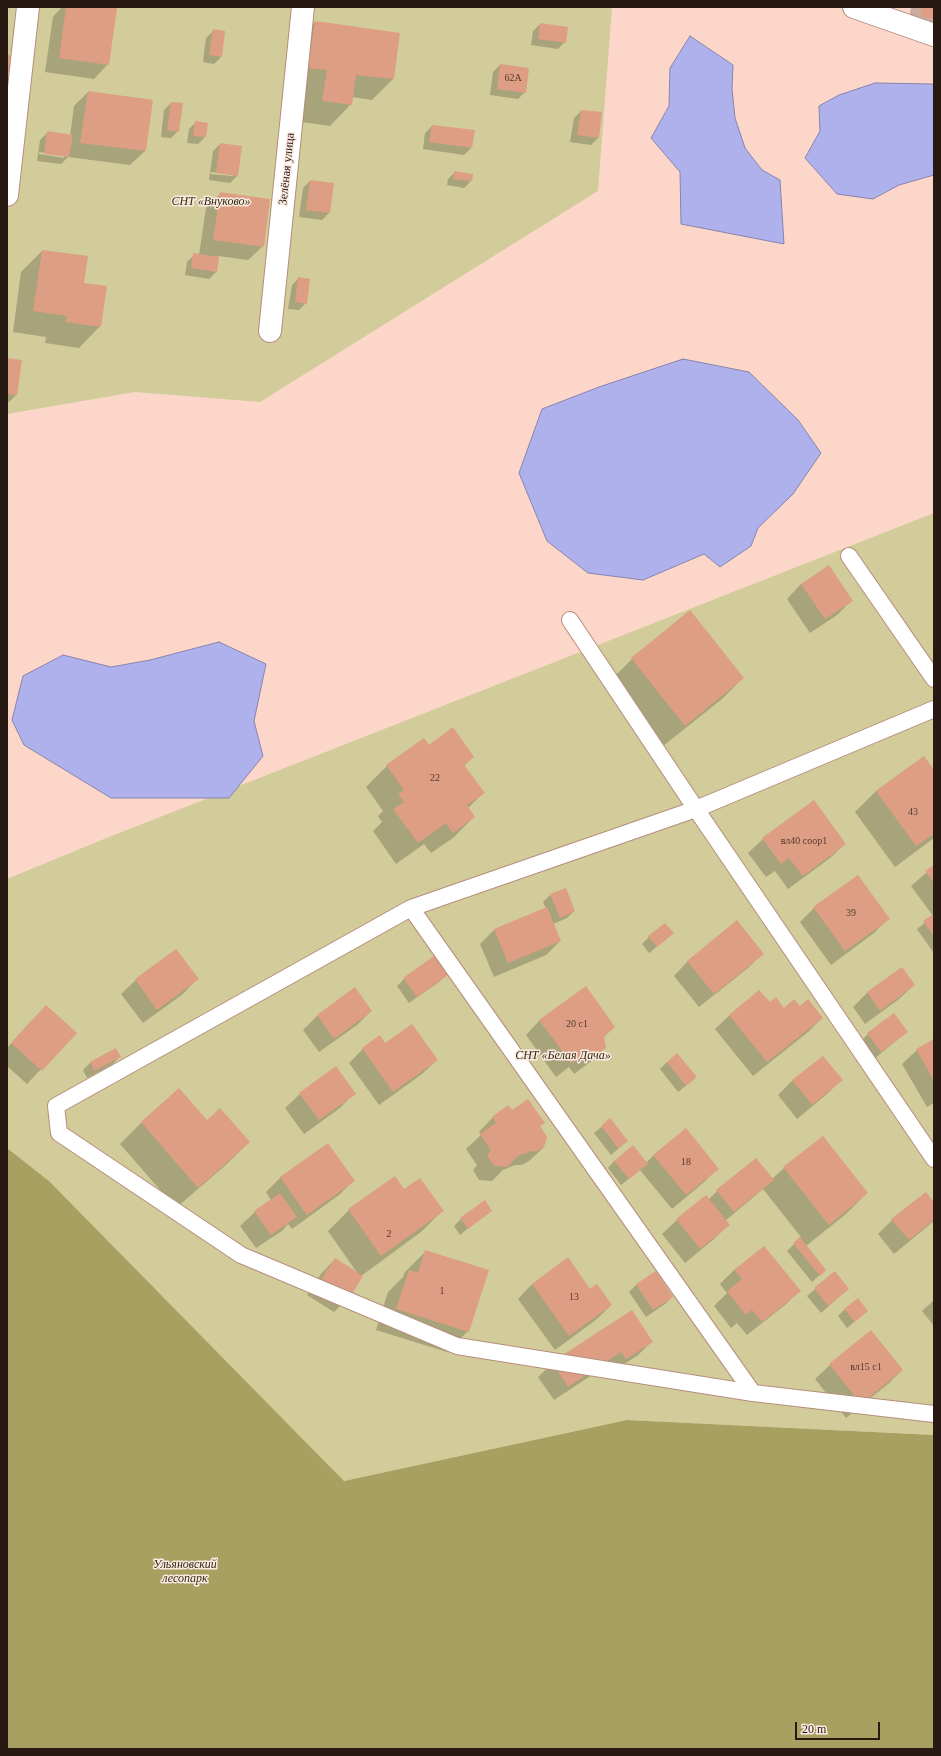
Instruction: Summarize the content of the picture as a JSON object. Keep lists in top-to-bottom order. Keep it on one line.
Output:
{"streets":{"street":["Зелёная улица"]},"parks":["СНТ «Внуково»","СНТ «Белая Дача»","Ульяновский лесопарк"],"house_numbers":["62А","22","43","вл40 соор1","39","20 с1","18","2","1","13","вл15 с1"],"scale_bar":"20 m"}
